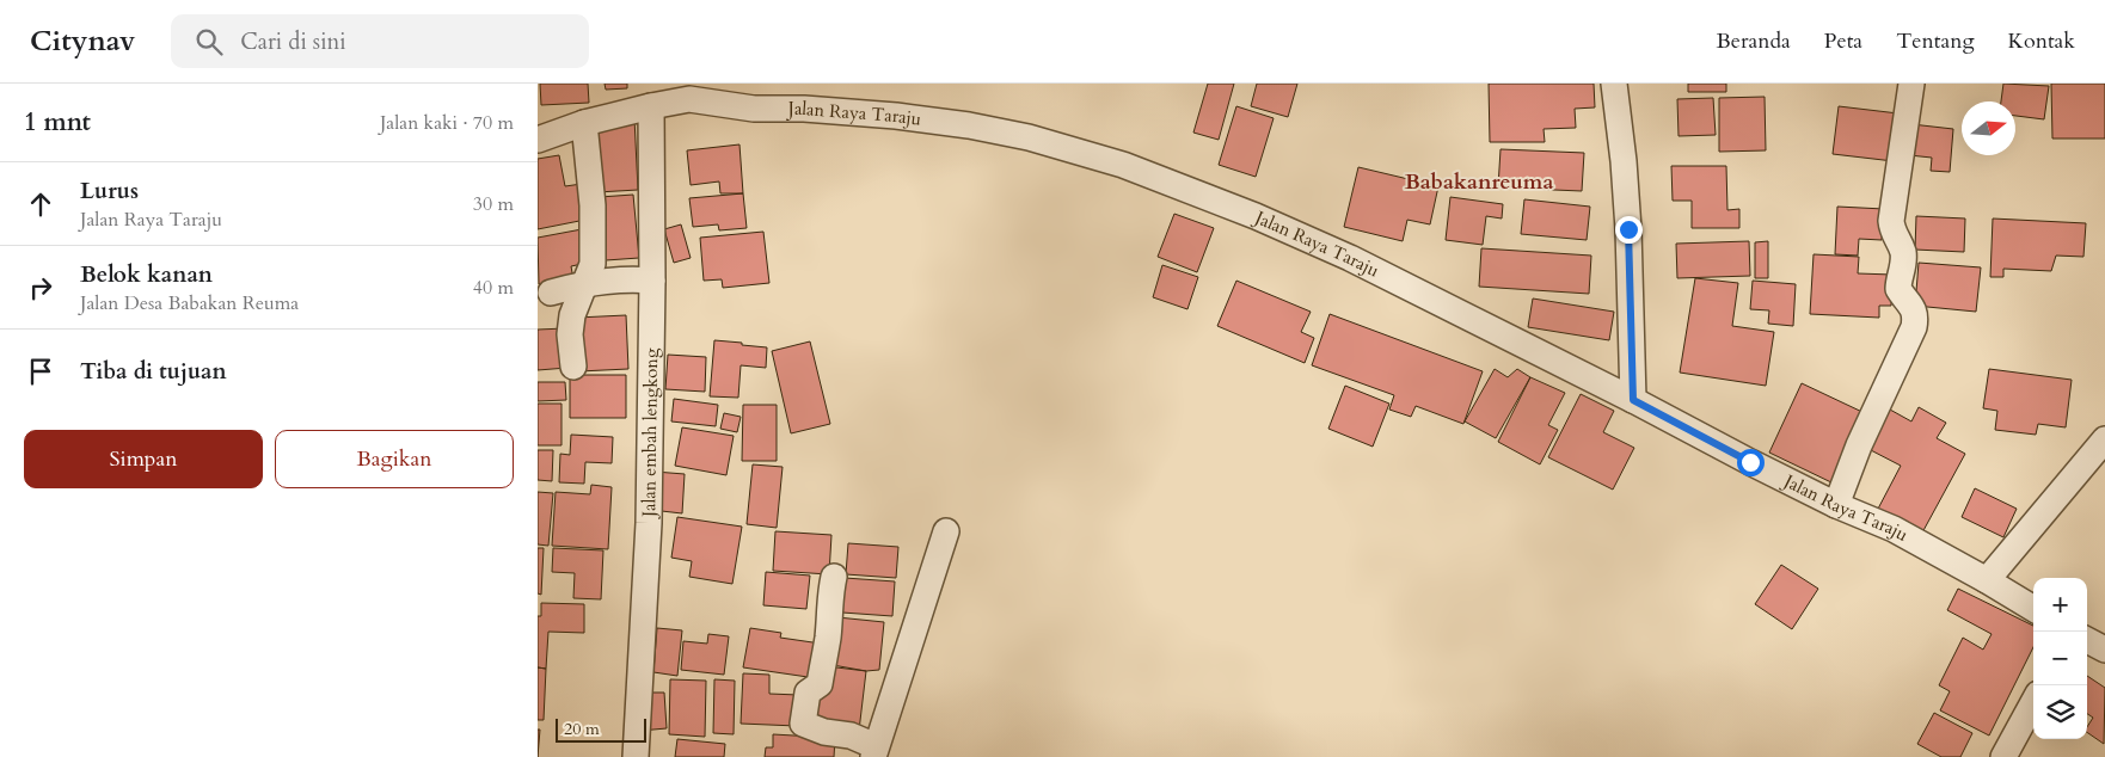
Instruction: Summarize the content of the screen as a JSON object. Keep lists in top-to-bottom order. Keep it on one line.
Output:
{"streets":{"street":["Jalan Raya Taraju","Jalan embah lengkong"]},"crossings":[["Jalan Raya Taraju","Jalan embah lengkong"]],"districts":["Babakanreuma"],"scale_bar":"20 m","north":"right","page":{"header":"Citynav","search":"Cari di sini","nav":["Beranda","Peta","Tentang","Kontak"],"heading":["1 mnt","Jalan kaki · 70 m"],"list":[["Lurus","Jalan Raya Taraju","30 m"],["Belok kanan","Jalan Desa Babakan Reuma","40 m"],"Tiba di tujuan"],"buttons":["Simpan","Bagikan"],"map_buttons":["+","−"],"scale":"20 m"}}
